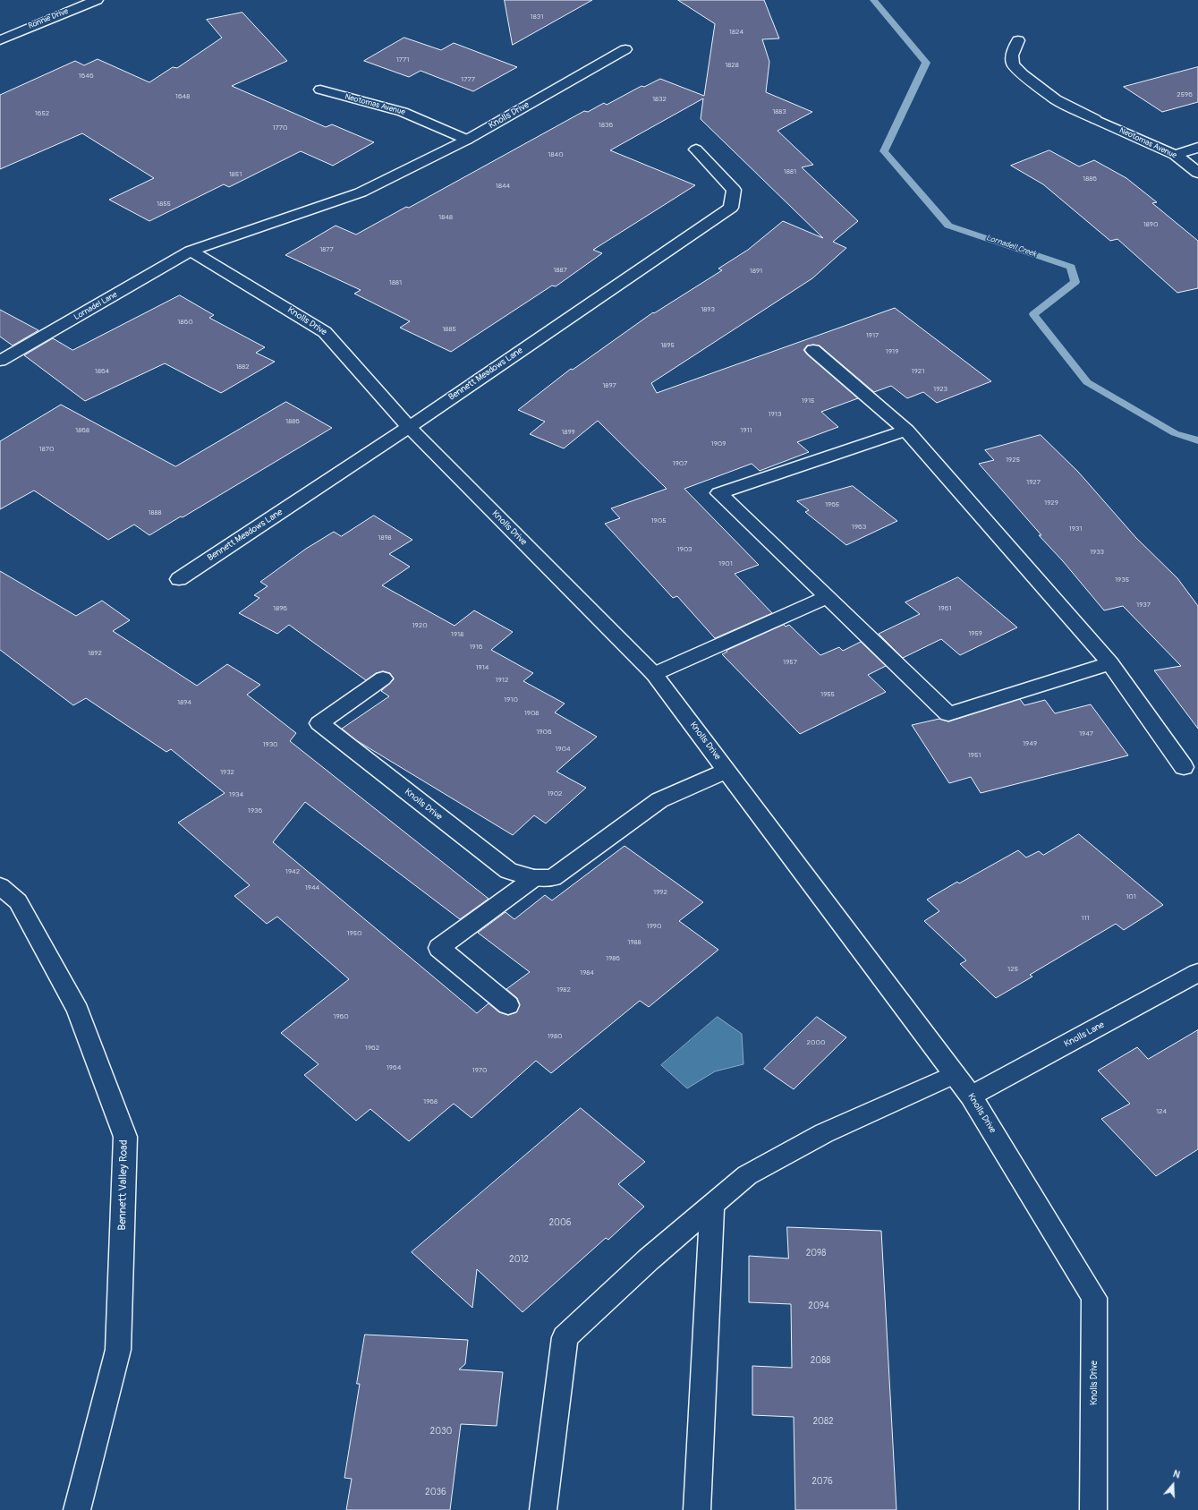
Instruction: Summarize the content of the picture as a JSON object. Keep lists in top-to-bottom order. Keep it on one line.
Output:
{"streets":{"street":["Ronnie Drive","Neotomas Avenue","Knolls Drive","Lornadel Lane","Bennett Meadows Lane","Knolls Lane","Bennett Valley Road"]},"crossings":[["Neotomas Avenue","Knolls Drive"],["Knolls Drive","Lornadel Lane"],["Knolls Drive","Bennett Meadows Lane"],["Knolls Drive","Knolls Lane"]],"water":["Lornadell Creek"],"house_numbers":["1831","1824","1771","1828","1646","1777","2596","1648","1832","1883","1652","1836","1770","1840","1881","1851","1886","1844","1855","1848","1890","1877","1887","1891","1881","1893","1860","1885","1917","1895","1919","1882","1864","1921","1897","1923","1915","1913","1886","1868","1911","1899","1909","1870","1925","1907","1927","1929","1965","1888","1905","1963","1931","1898","1903","1933","1901","1935","1937","1896","1961","1920","1959","1918","1916","1892","1957","1914","1912","1955","1910","1894","1908","1906","1947","1949","1930","1904","1951","1932","1902","1934","1936","1942","1944","1992","101","111","1990","1950","1988","1986","125","1984","1982","1960","1980","2000","1962","1964","1970","1968","124","2006","2098","2012","2094","2088","2082","2030","2076","2036"],"north":"top"}
